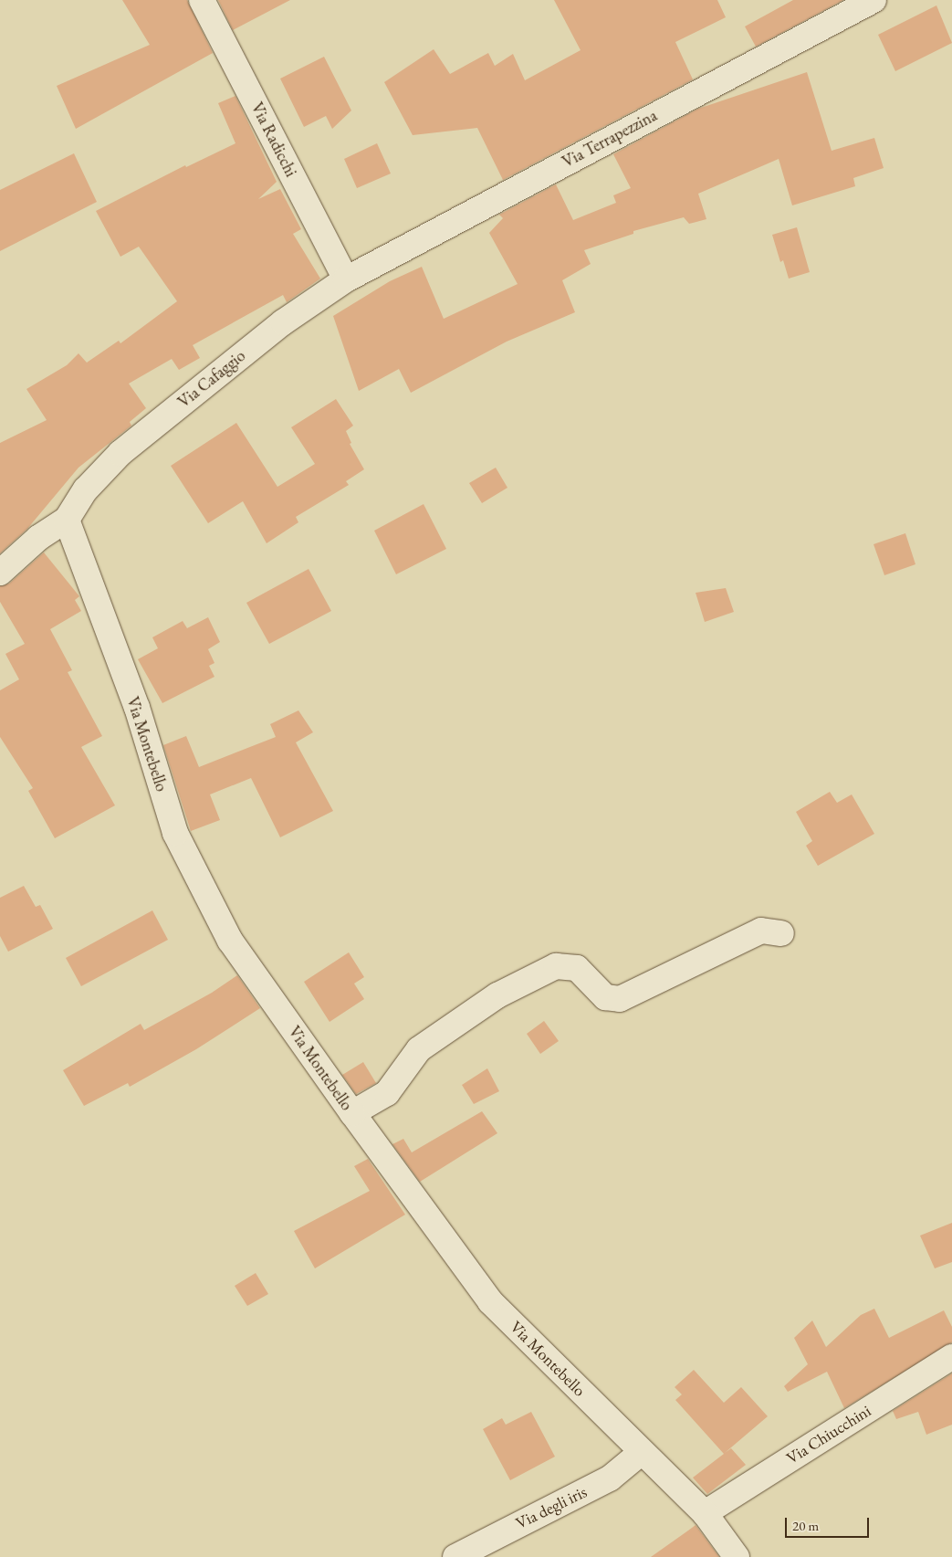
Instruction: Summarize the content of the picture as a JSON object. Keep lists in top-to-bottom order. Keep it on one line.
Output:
{"streets":{"street":["Via Terrapezzina","Via Radicchi","Via Cafaggio","Via Montebello","Via Chiucchini","Via degli iris"]},"crossings":[["Via Terrapezzina","Via Radicchi"],["Via Terrapezzina","Via Cafaggio"],["Via Radicchi","Via Cafaggio"],["Via Cafaggio","Via Montebello"],["Via Montebello","Via Chiucchini"],["Via Montebello","Via degli iris"]],"scale_bar":"20 m"}
